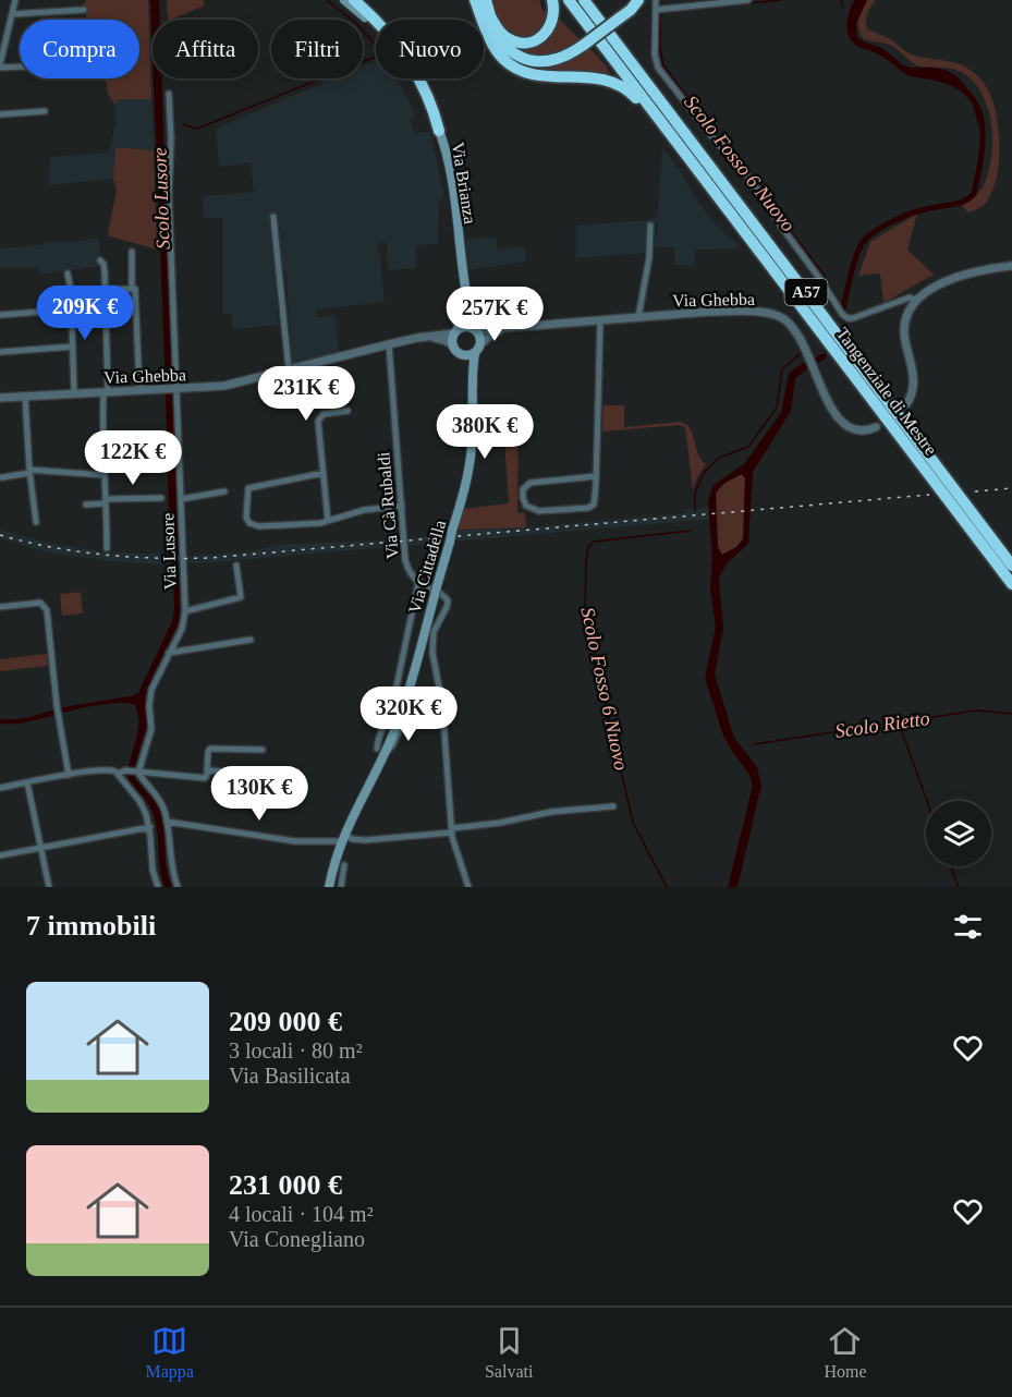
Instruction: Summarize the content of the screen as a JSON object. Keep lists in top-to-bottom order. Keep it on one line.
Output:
{"streets":{"highway":["A57","Tangenziale di Mestre"],"main road":["Via Brianza","Via Cittadella"],"street":["Via Ghebba","Via Cà Rubaldi","Via Lusore"]},"crossings":[["Via Brianza","Via Ghebba"],["Via Brianza","Via Cittadella"],["A57","Tangenziale di Mestre"],["Via Ghebba","Via Cà Rubaldi"],["Via Ghebba","Via Lusore"],["Via Ghebba","Via Cittadella"]],"water":["Scolo Fosso 6 Nuovo","Scolo Lusore","Scolo Rietto"],"page":{"chip":["Compra","Affitta","Filtri","Nuovo"],"price":["209K €","257K €","231K €","380K €","122K €","320K €","130K €"],"heading":"7 immobili","list":[{"name":"209 000 €","note":"3 locali · 80 m² · Via Basilicata"},{"name":"231 000 €","note":"4 locali · 104 m² · Via Conegliano"}],"tabs":["Mappa","Salvati","Home"]}}
